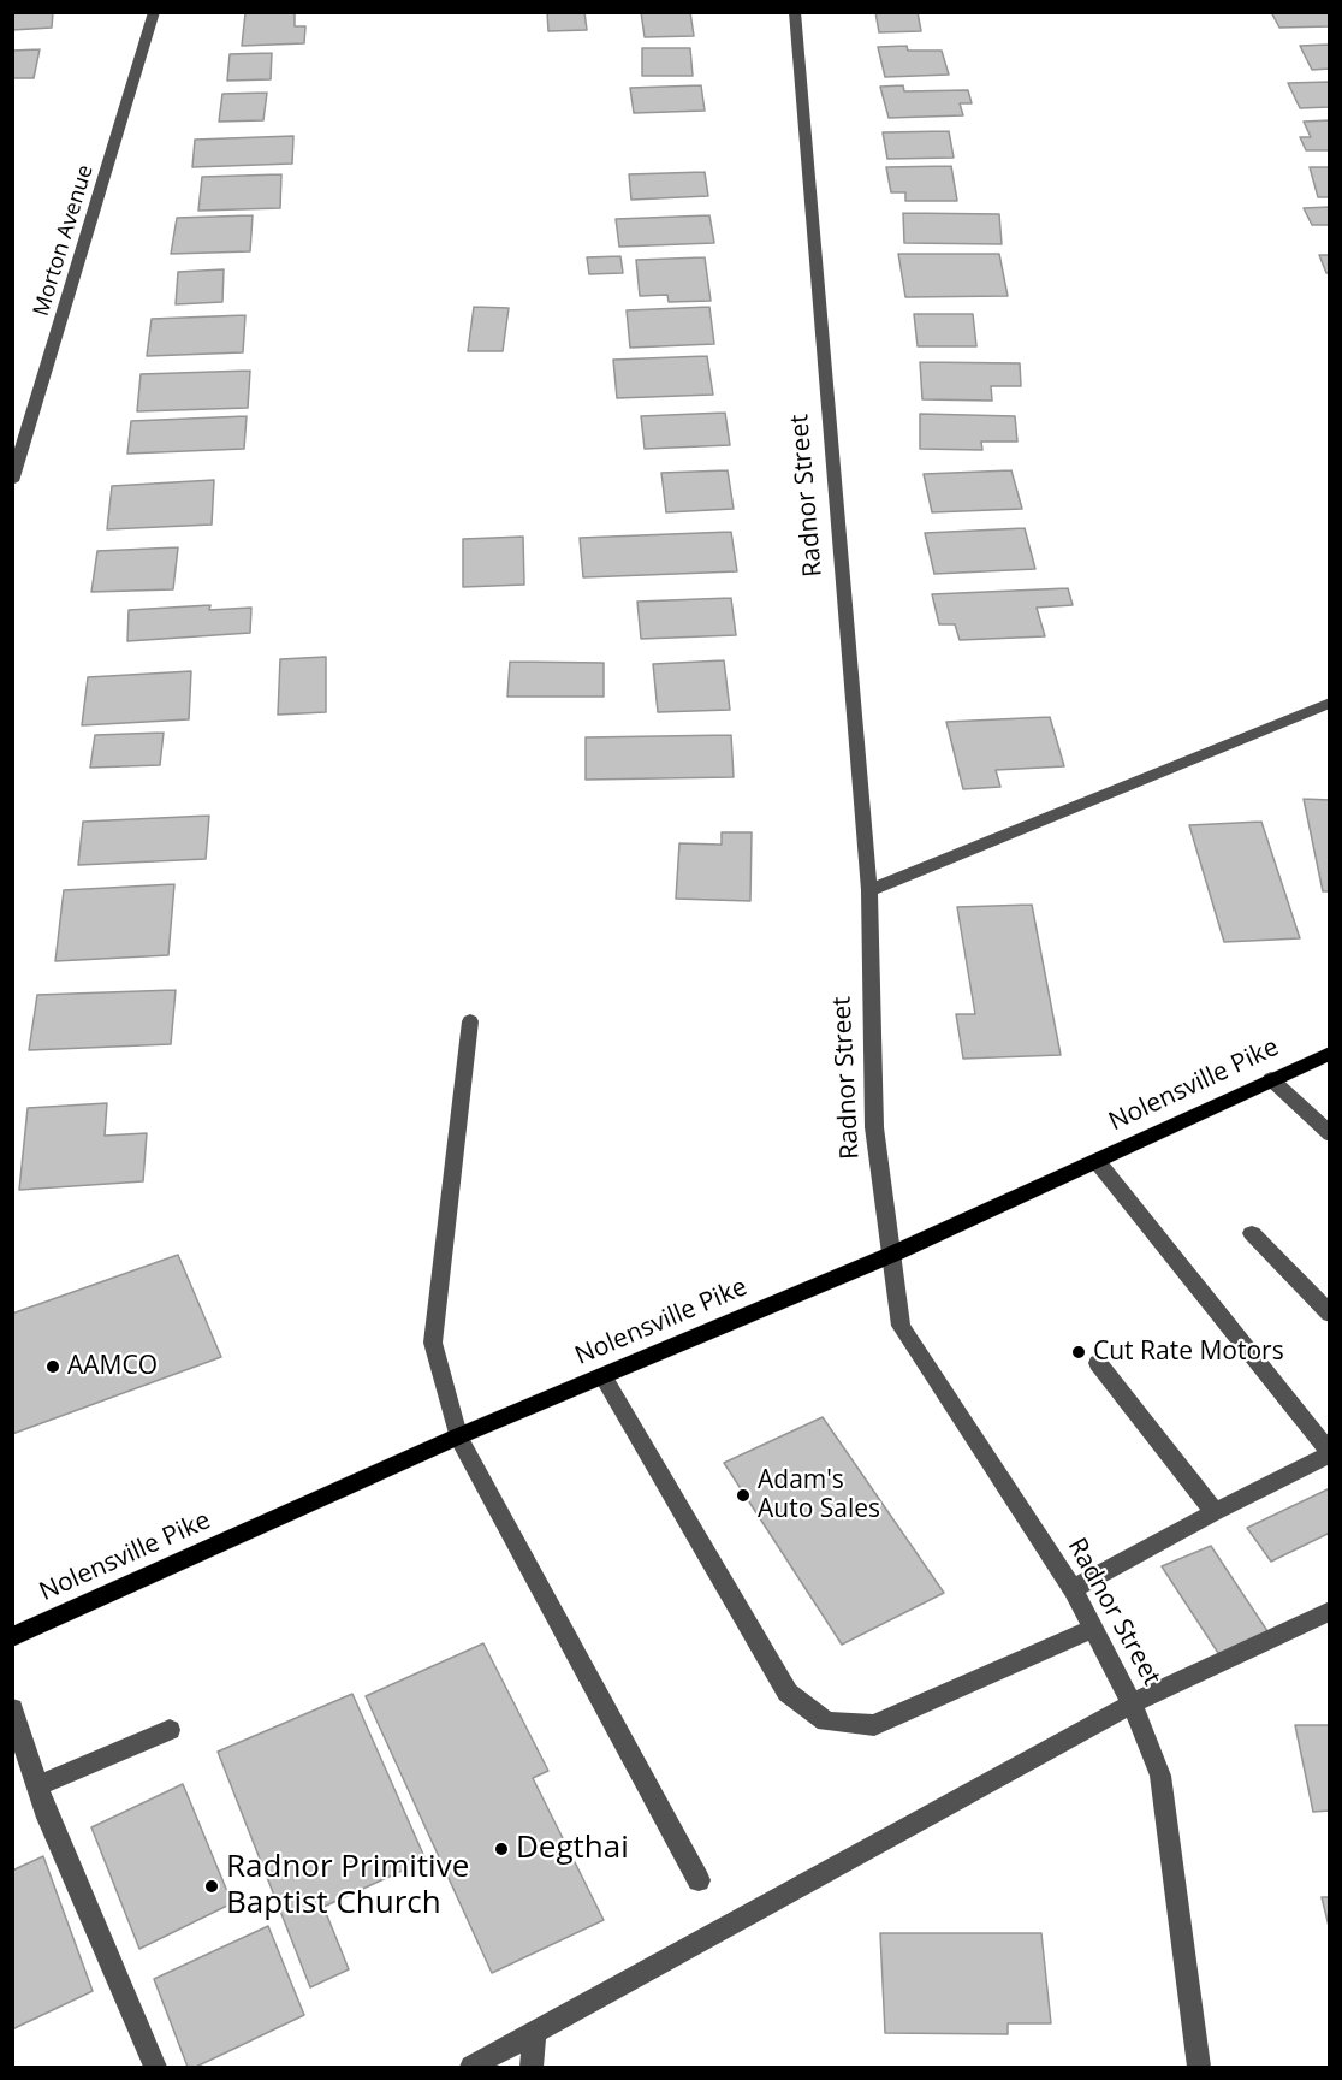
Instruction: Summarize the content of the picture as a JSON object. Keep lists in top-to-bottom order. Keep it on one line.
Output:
{"streets":{"main road":["Nolensville Pike"],"street":["Morton Avenue","Radnor Street"]},"crossings":[["Radnor Street","Nolensville Pike"]],"places":["Cut Rate Motors","AAMCO","Adam's Auto Sales","Degthai","Radnor Primitive Baptist Church"]}
